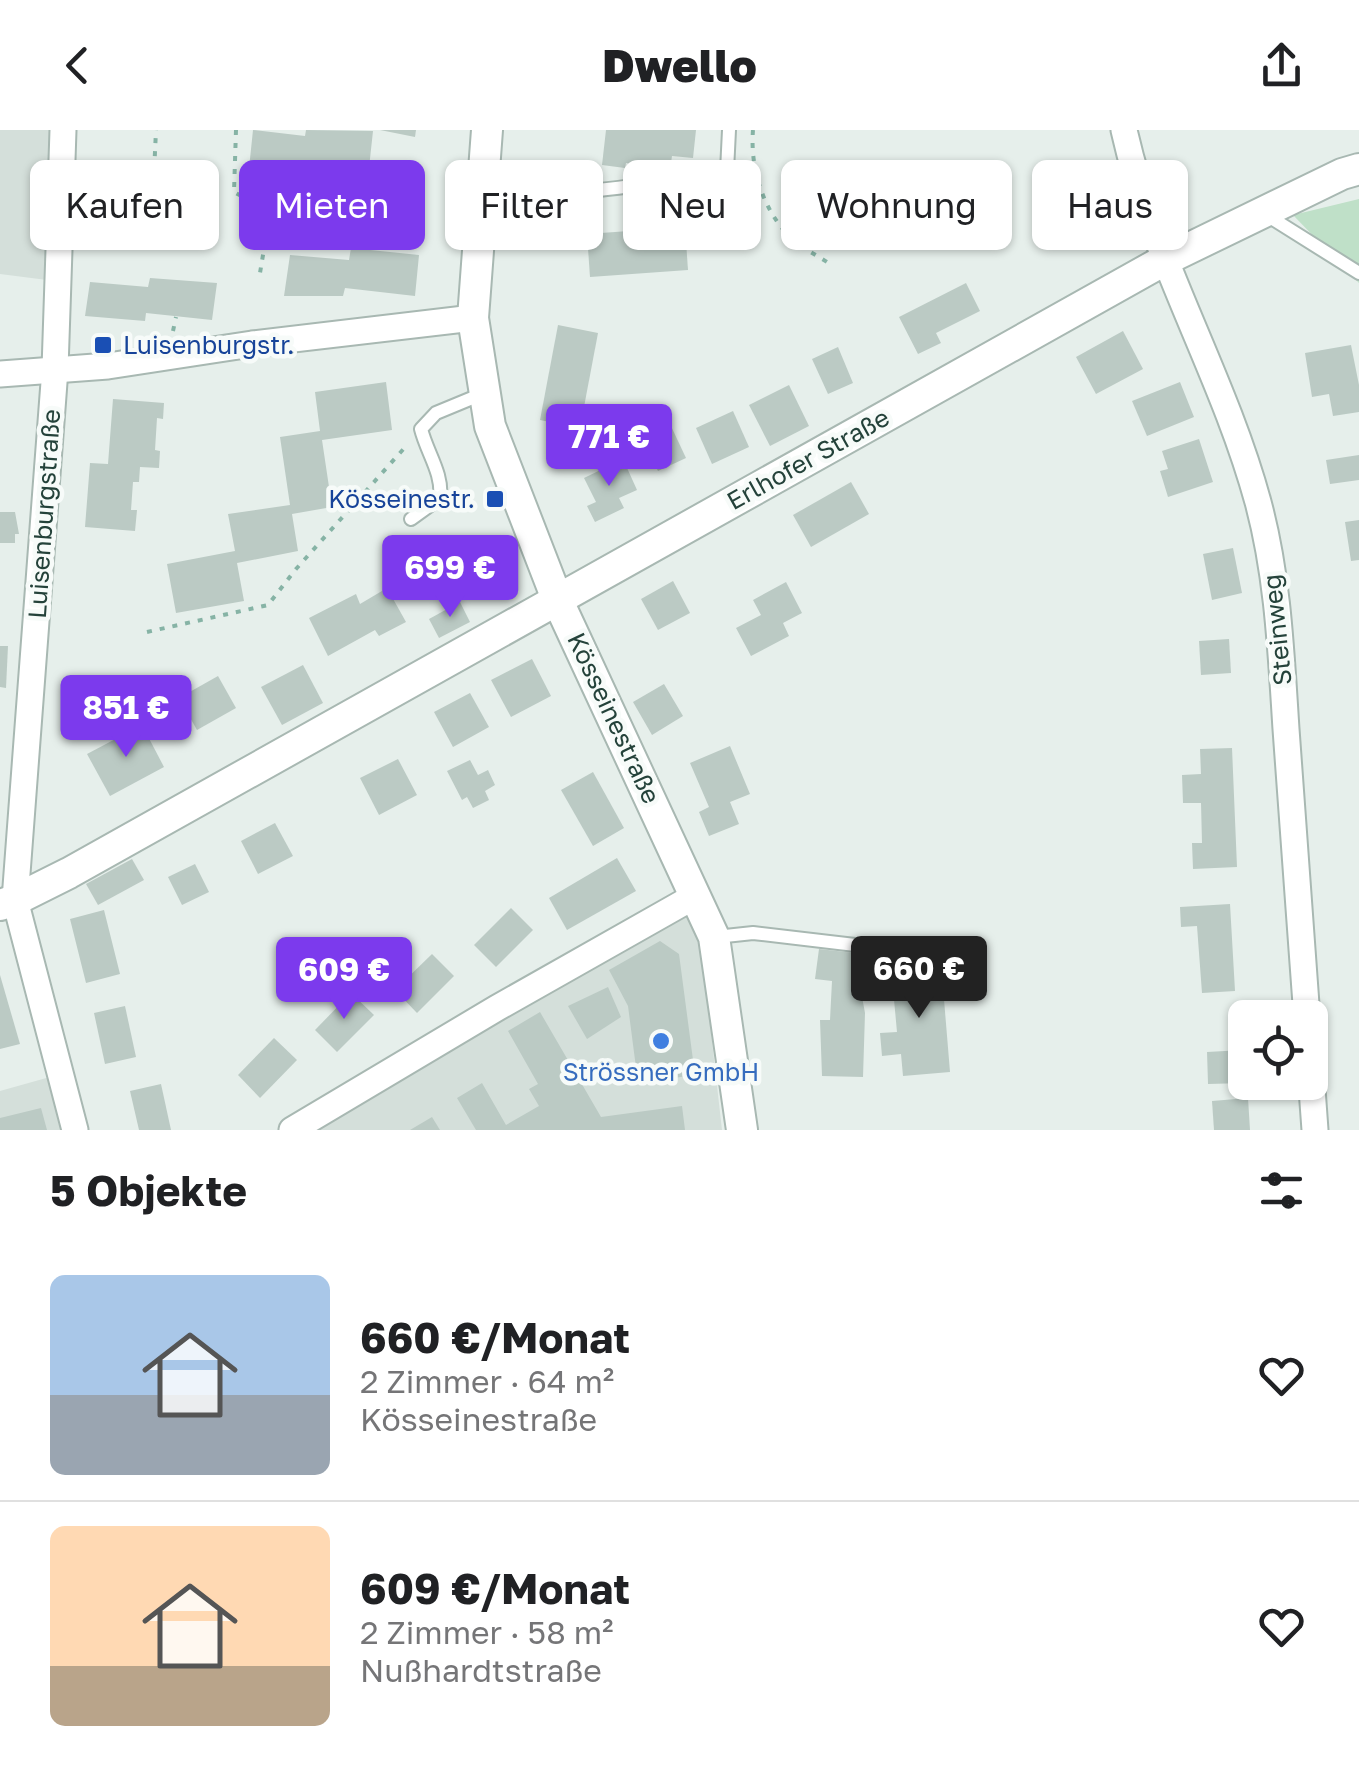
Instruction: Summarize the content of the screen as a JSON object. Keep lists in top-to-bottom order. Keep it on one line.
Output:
{"streets":{"street":["Erlhofer Straße","Luisenburgstraße","Steinweg","Kösseinestraße"]},"crossings":[["Erlhofer Straße","Luisenburgstraße"],["Erlhofer Straße","Steinweg"],["Erlhofer Straße","Kösseinestraße"]],"places":{"transit":["Luisenburgstr.","Kösseinestr."],"other":["Strössner GmbH"]},"page":{"header":"Dwello","chip":["Kaufen","Mieten","Filter","Neu","Wohnung","Haus"],"price":["771 €","699 €","851 €","660 €","609 €"],"heading":"5 Objekte","list":[{"name":"660 €/Monat","note":"2 Zimmer · 64 m² · Kösseinestraße"},{"name":"609 €/Monat","note":"2 Zimmer · 58 m² · Nußhardtstraße"}]}}
